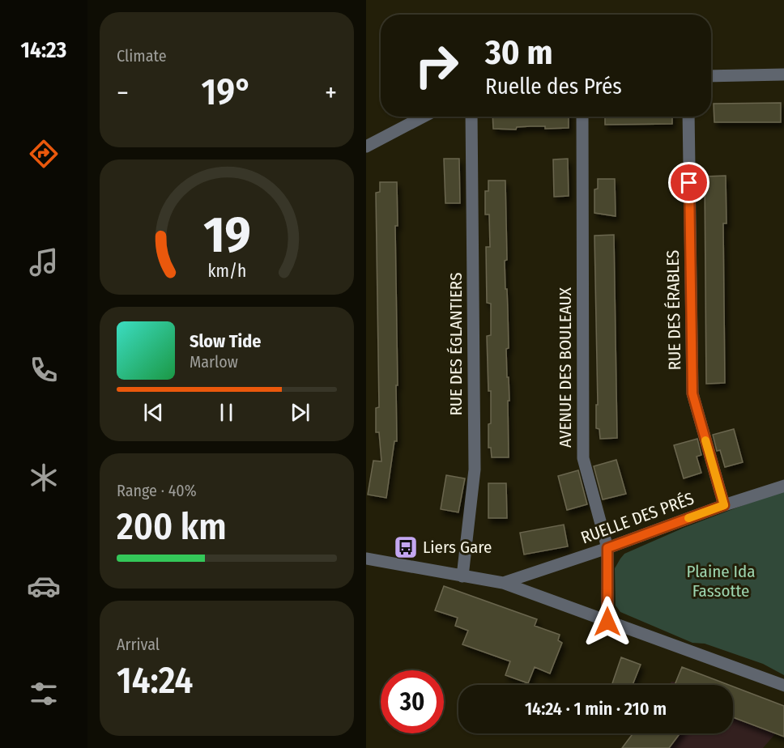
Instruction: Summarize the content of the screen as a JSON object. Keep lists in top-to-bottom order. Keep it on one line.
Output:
{"streets":{"street":["RUE DES ÉRABLES","RUE DES ÉGLANTIERS","AVENUE DES BOULEAUX","RUELLE DES PRÉS"]},"crossings":[["RUE DES ÉRABLES","RUELLE DES PRÉS"],["AVENUE DES BOULEAUX","RUELLE DES PRÉS"]],"parks":["Plaine Ida Fassotte"],"places":{"bus stop":["Liers Gare"]},"page":{"tabs":"14:23","tile":["Climate",["Range · 40%","200 km"],["Arrival","14:24"]],"turn":["30 m","Ruelle des Prés"],"heat":["−","19°","+"],"song":["Slow Tide","Marlow"],"limit":"30","trip":"14:24 · 1 min · 210 m","gauge":["19","km/h"]}}
